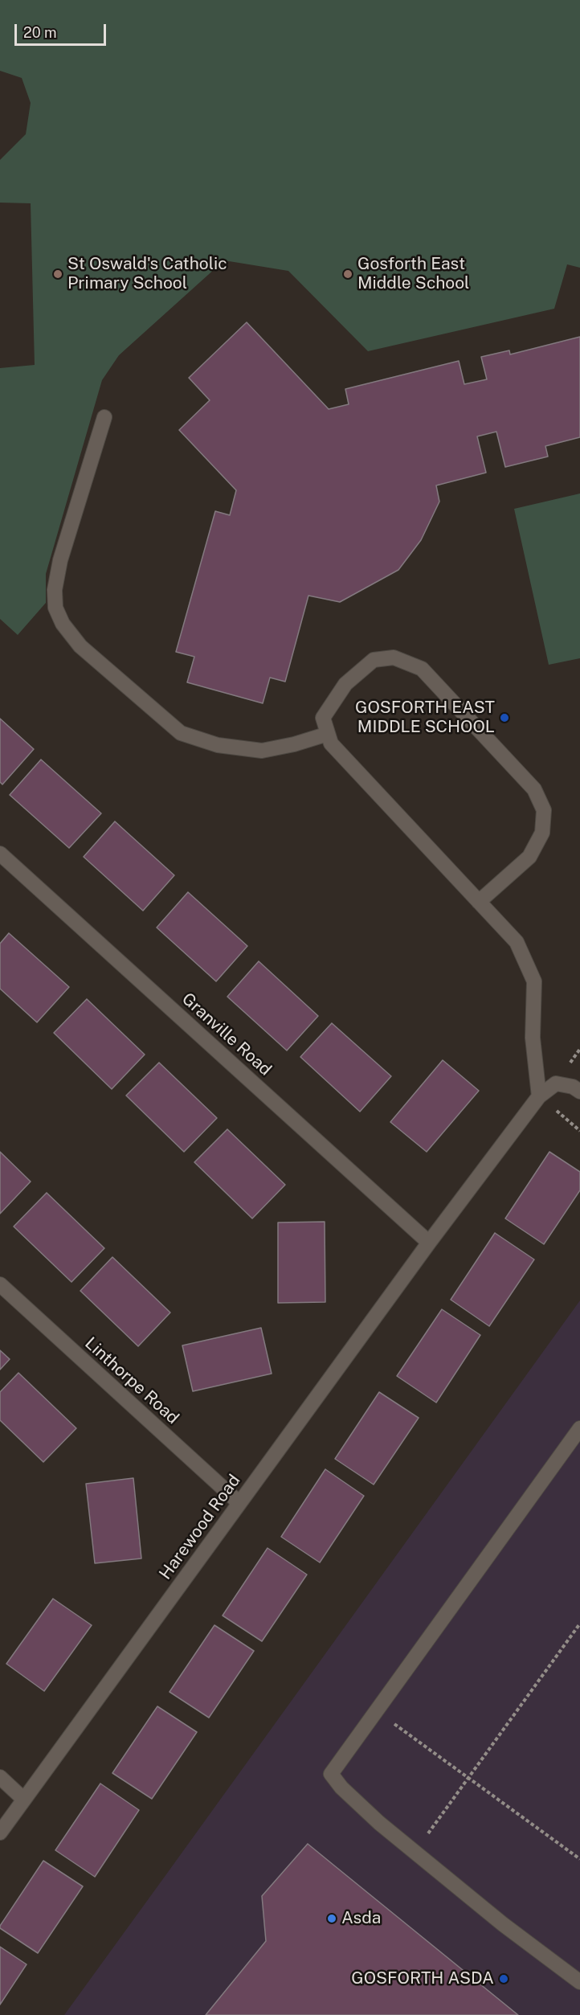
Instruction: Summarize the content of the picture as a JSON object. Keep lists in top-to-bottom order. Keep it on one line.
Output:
{"streets":{"street":["Granville Road","Linthorpe Road","Harewood Road"]},"crossings":[["Granville Road","Harewood Road"],["Linthorpe Road","Harewood Road"]],"places":["St Oswald's Catholic Primary School","Gosforth East Middle School","GOSFORTH EAST MIDDLE SCHOOL","Asda","GOSFORTH ASDA"],"scale_bar":"20 m"}
